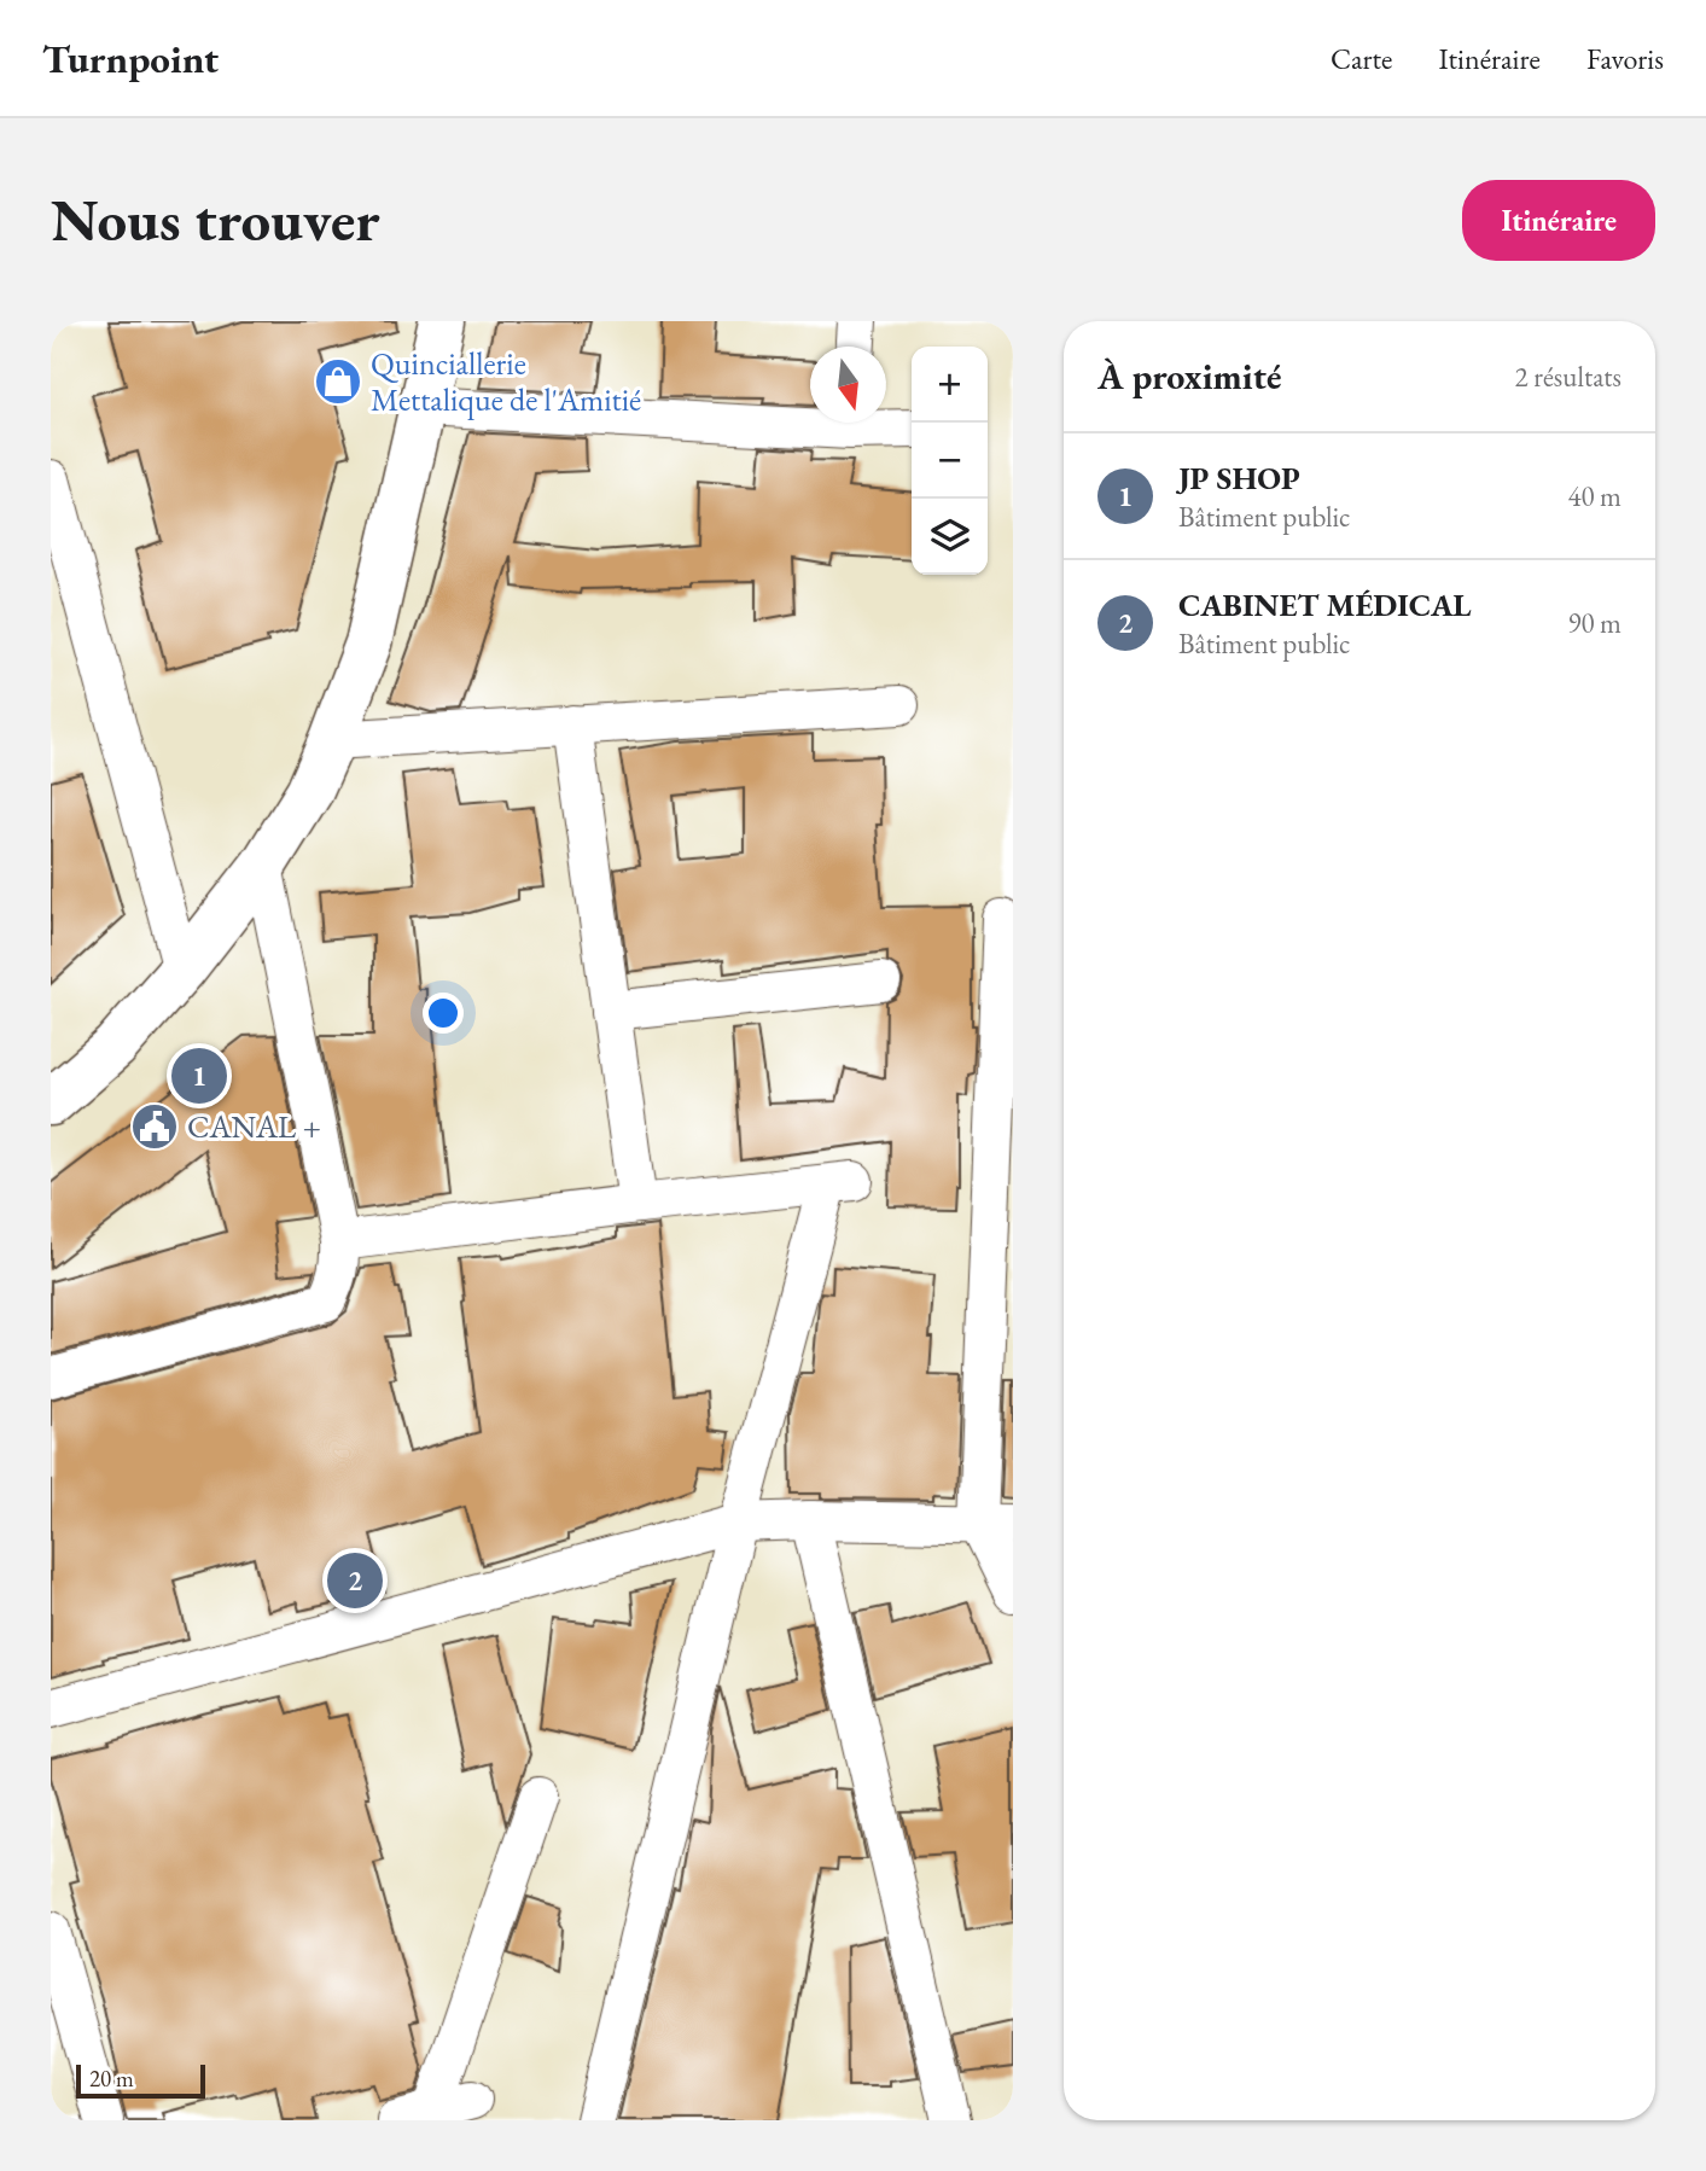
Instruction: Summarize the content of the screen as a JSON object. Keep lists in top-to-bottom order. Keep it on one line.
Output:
{"places":{"shop":["Quinciallerie Mettalique de l'Amitié"],"public building":["CANAL +"]},"scale_bar":"20 m","north":"bottom","page":{"header":"Turnpoint","nav":["Carte","Itinéraire","Favoris"],"buttons":"Itinéraire","title":"Nous trouver","heading":["À proximité","2 résultats"],"map_buttons":["+","−"],"list":[{"mark":"1","name":"JP SHOP","note":"Bâtiment public","value":"40 m"},{"mark":"2","name":"CABINET MÉDICAL","note":"Bâtiment public","value":"90 m"}],"pins":["1","2"],"scale":"20 m"}}
